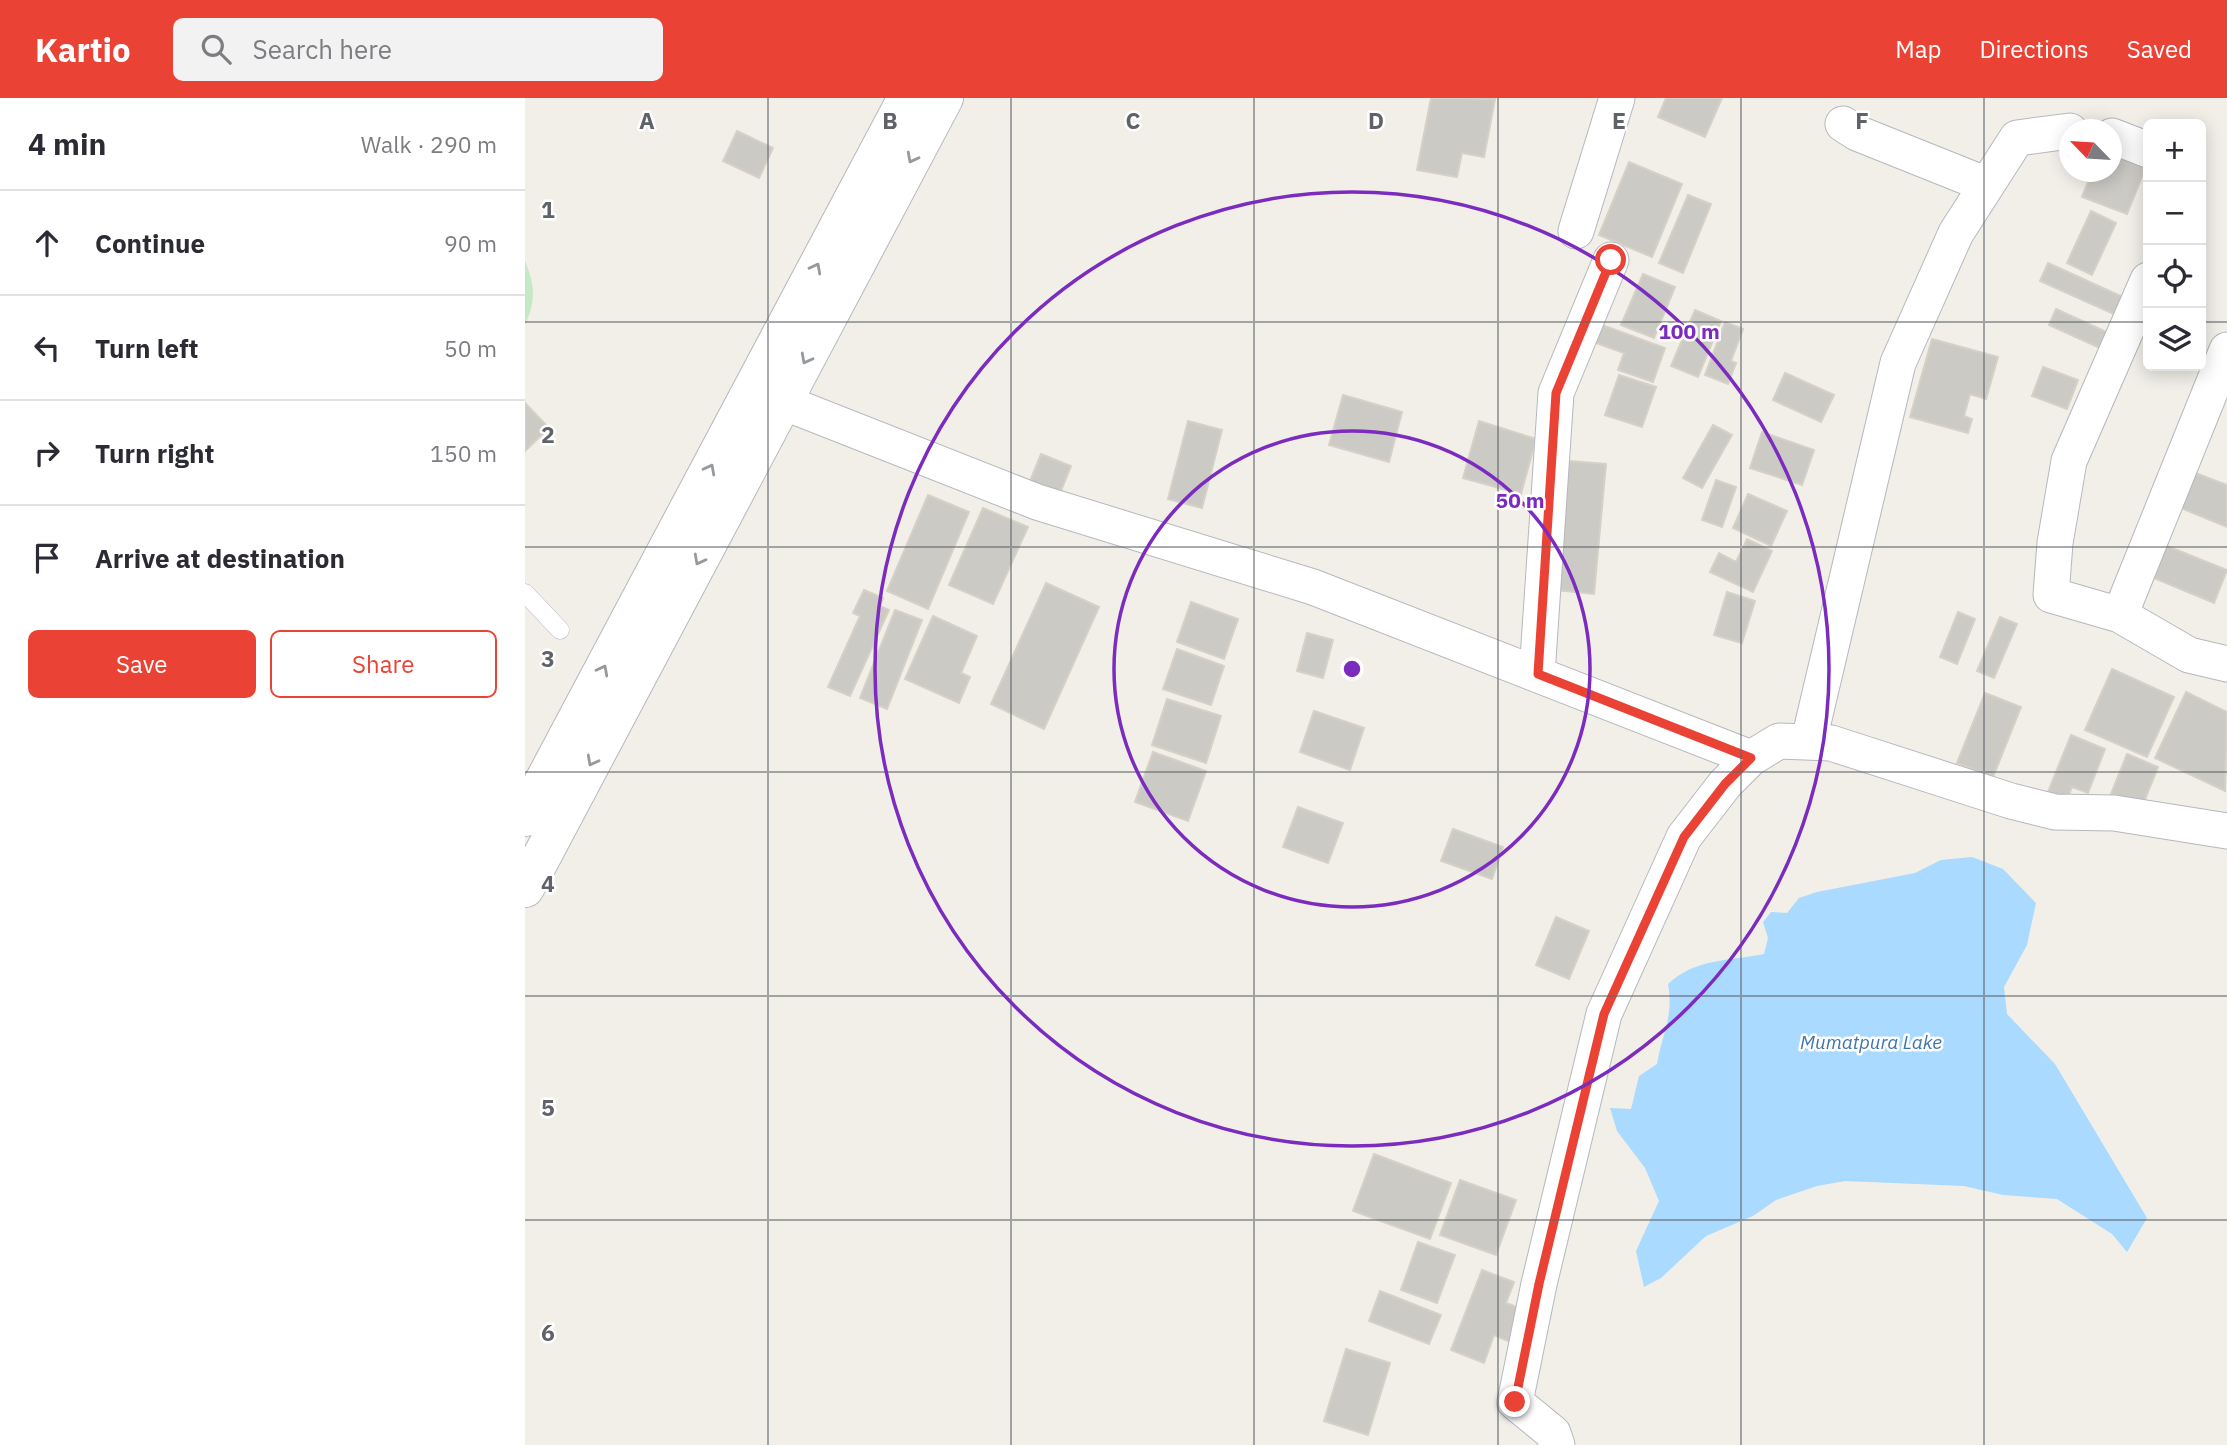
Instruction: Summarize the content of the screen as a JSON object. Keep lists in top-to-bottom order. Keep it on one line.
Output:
{"water":["Mumatpura Lake"],"north":"top left","page":{"header":"Kartio","search":"Search here","nav":["Map","Directions","Saved"],"heading":["4 min","Walk · 290 m"],"map_buttons":["+","−"],"list":[["Continue","90 m"],["Turn left","50 m"],["Turn right","150 m"],"Arrive at destination"],"buttons":["Save","Share"]},"grid":{"columns":["A","B","C","D","E","F"],"rows":["1","2","3","4","5","6"]},"rings":["100 m","50 m"]}
